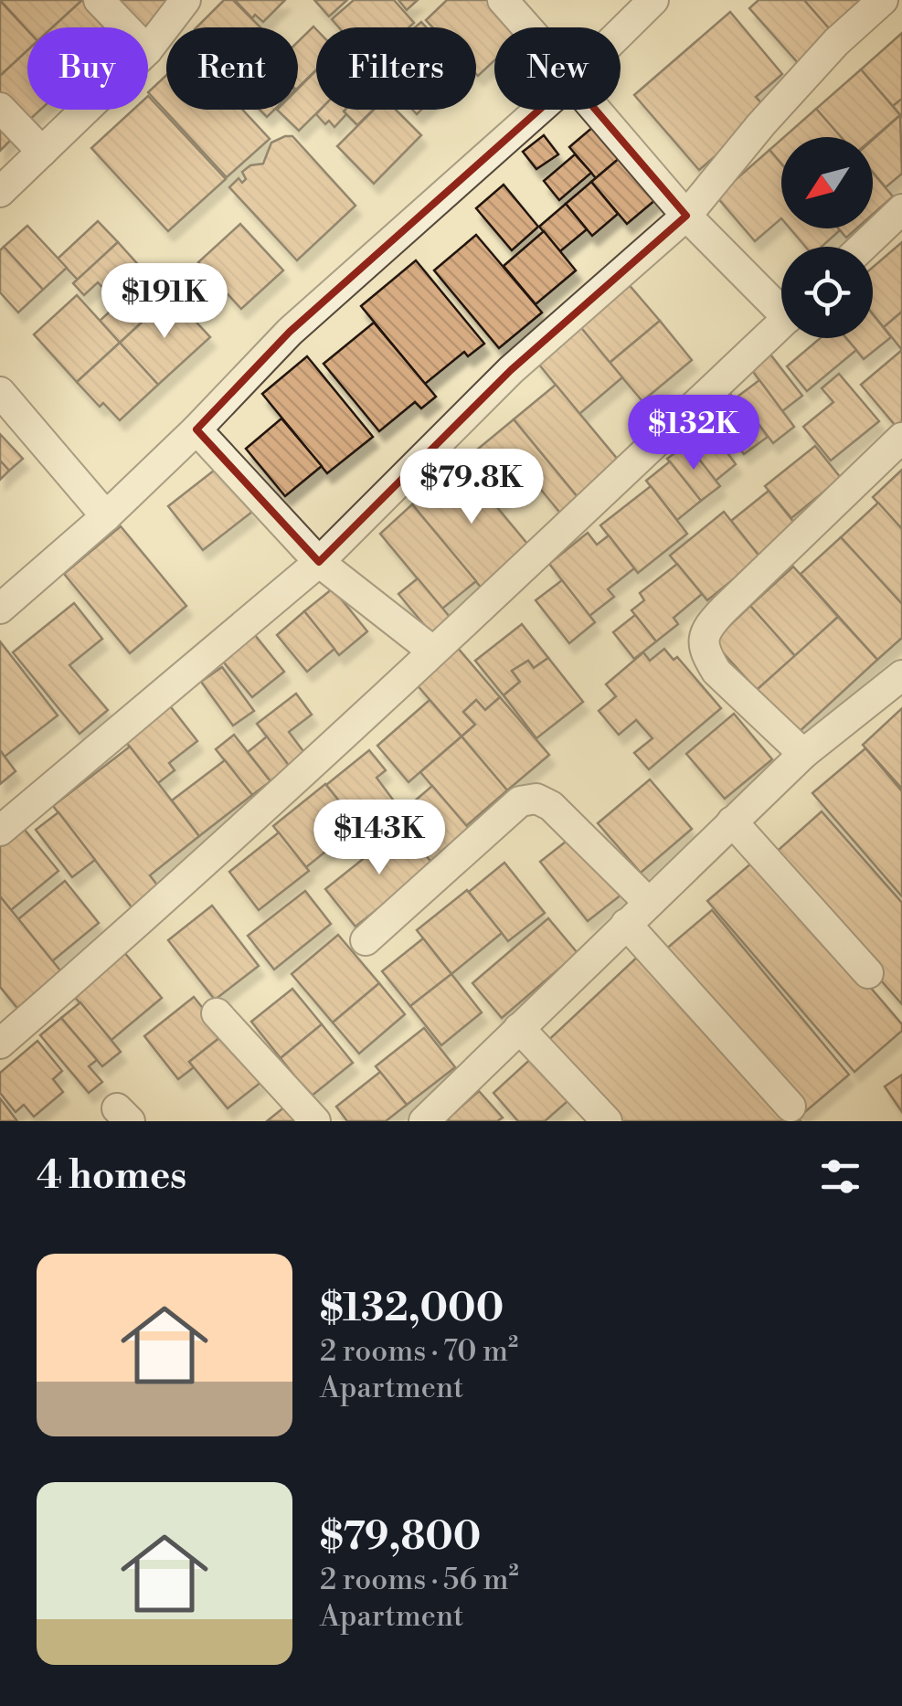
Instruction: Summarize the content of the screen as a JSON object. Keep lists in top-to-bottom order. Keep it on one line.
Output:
{"north":"bottom left","page":{"chip":["Buy","Rent","Filters","New"],"price":["$191K","$132K","$79.8K","$143K"],"heading":"4 homes","list":[{"name":"$132,000","note":"2 rooms · 70 m² · Apartment"},{"name":"$79,800","note":"2 rooms · 56 m² · Apartment"}]}}
